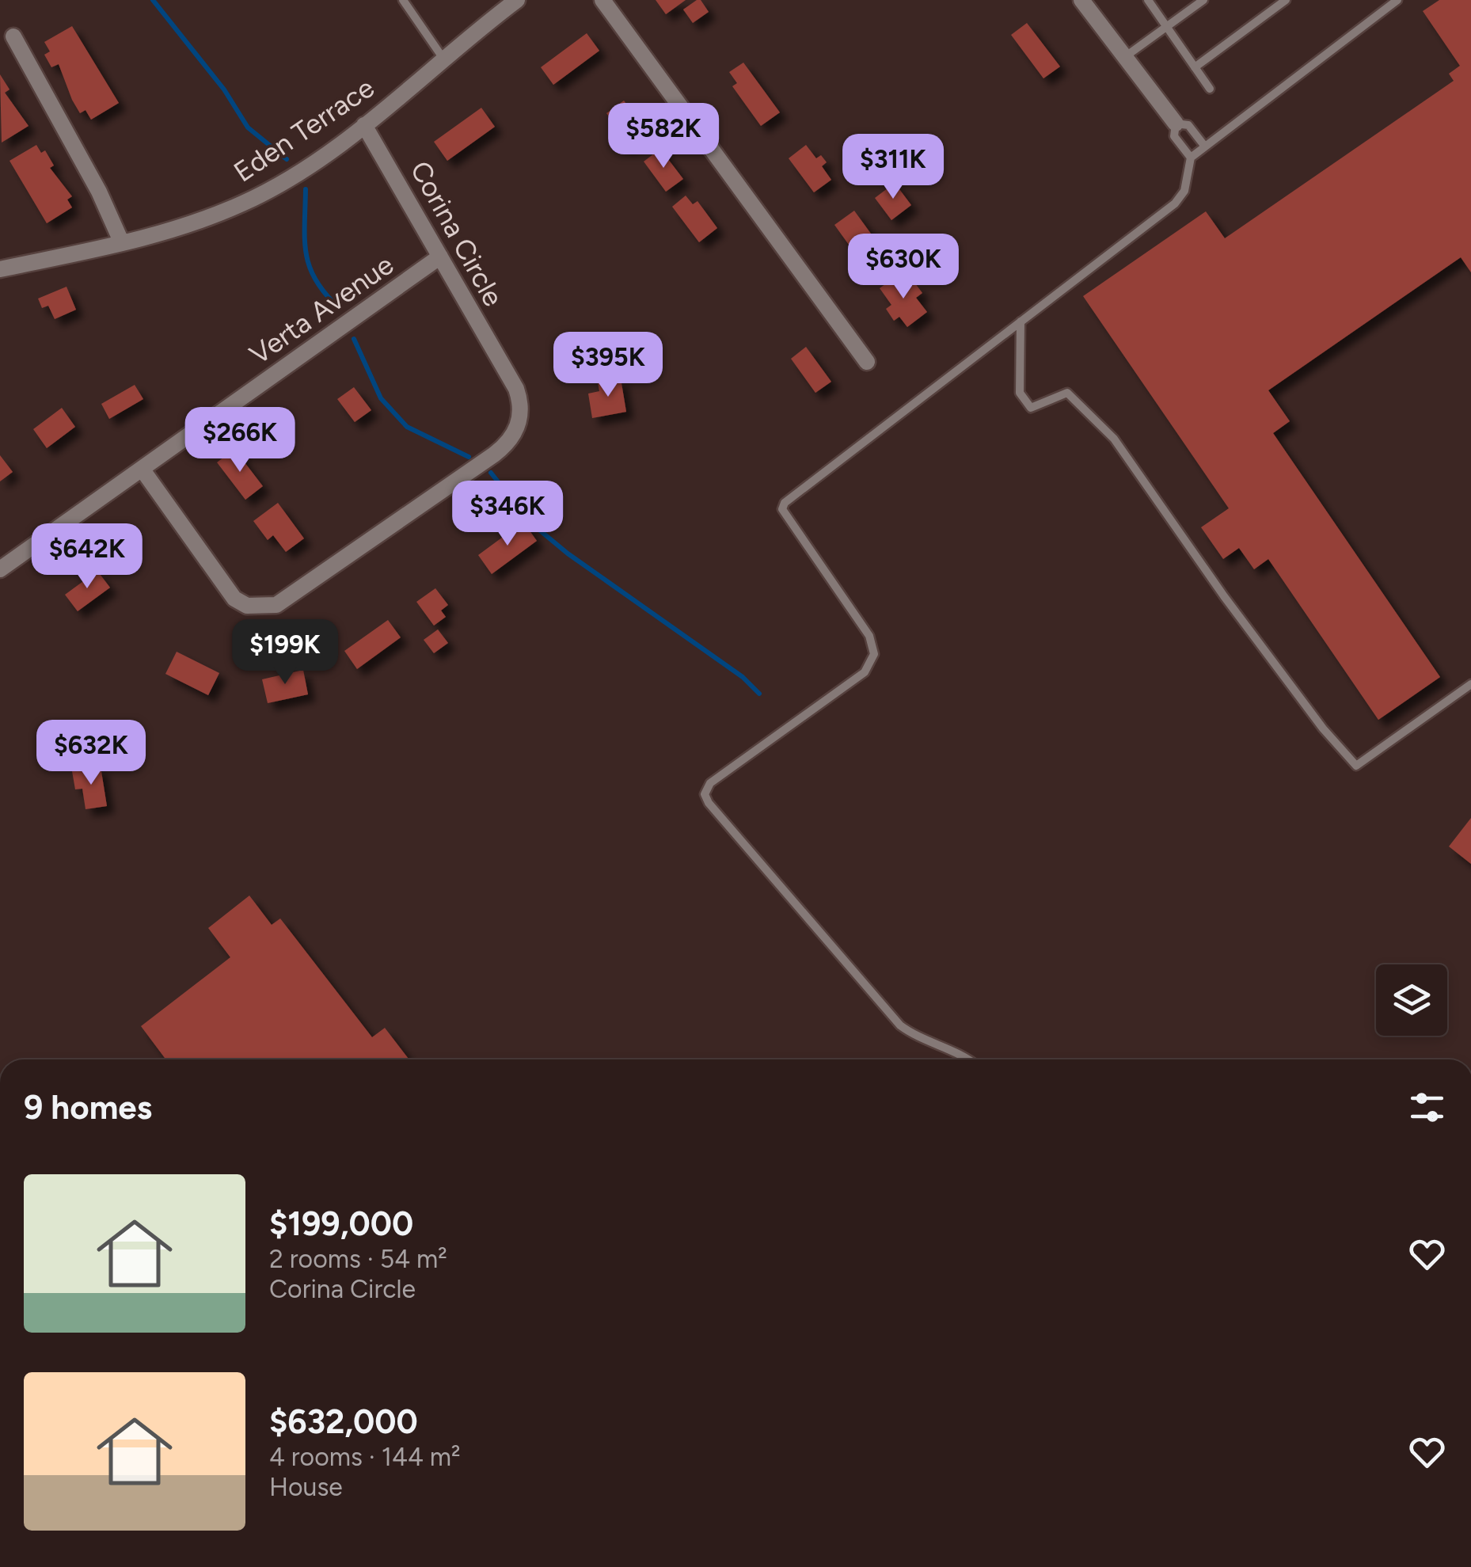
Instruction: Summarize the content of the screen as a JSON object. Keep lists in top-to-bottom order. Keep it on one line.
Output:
{"streets":{"street":["Eden Terrace","Corina Circle","Verta Avenue"]},"crossings":[["Eden Terrace","Corina Circle"],["Corina Circle","Verta Avenue"]],"page":{"price":["$582K","$311K","$630K","$395K","$266K","$346K","$642K","$199K","$632K"],"heading":"9 homes","list":[{"name":"$199,000","note":"2 rooms · 54 m² · Corina Circle"},{"name":"$632,000","note":"4 rooms · 144 m² · House"}]}}
